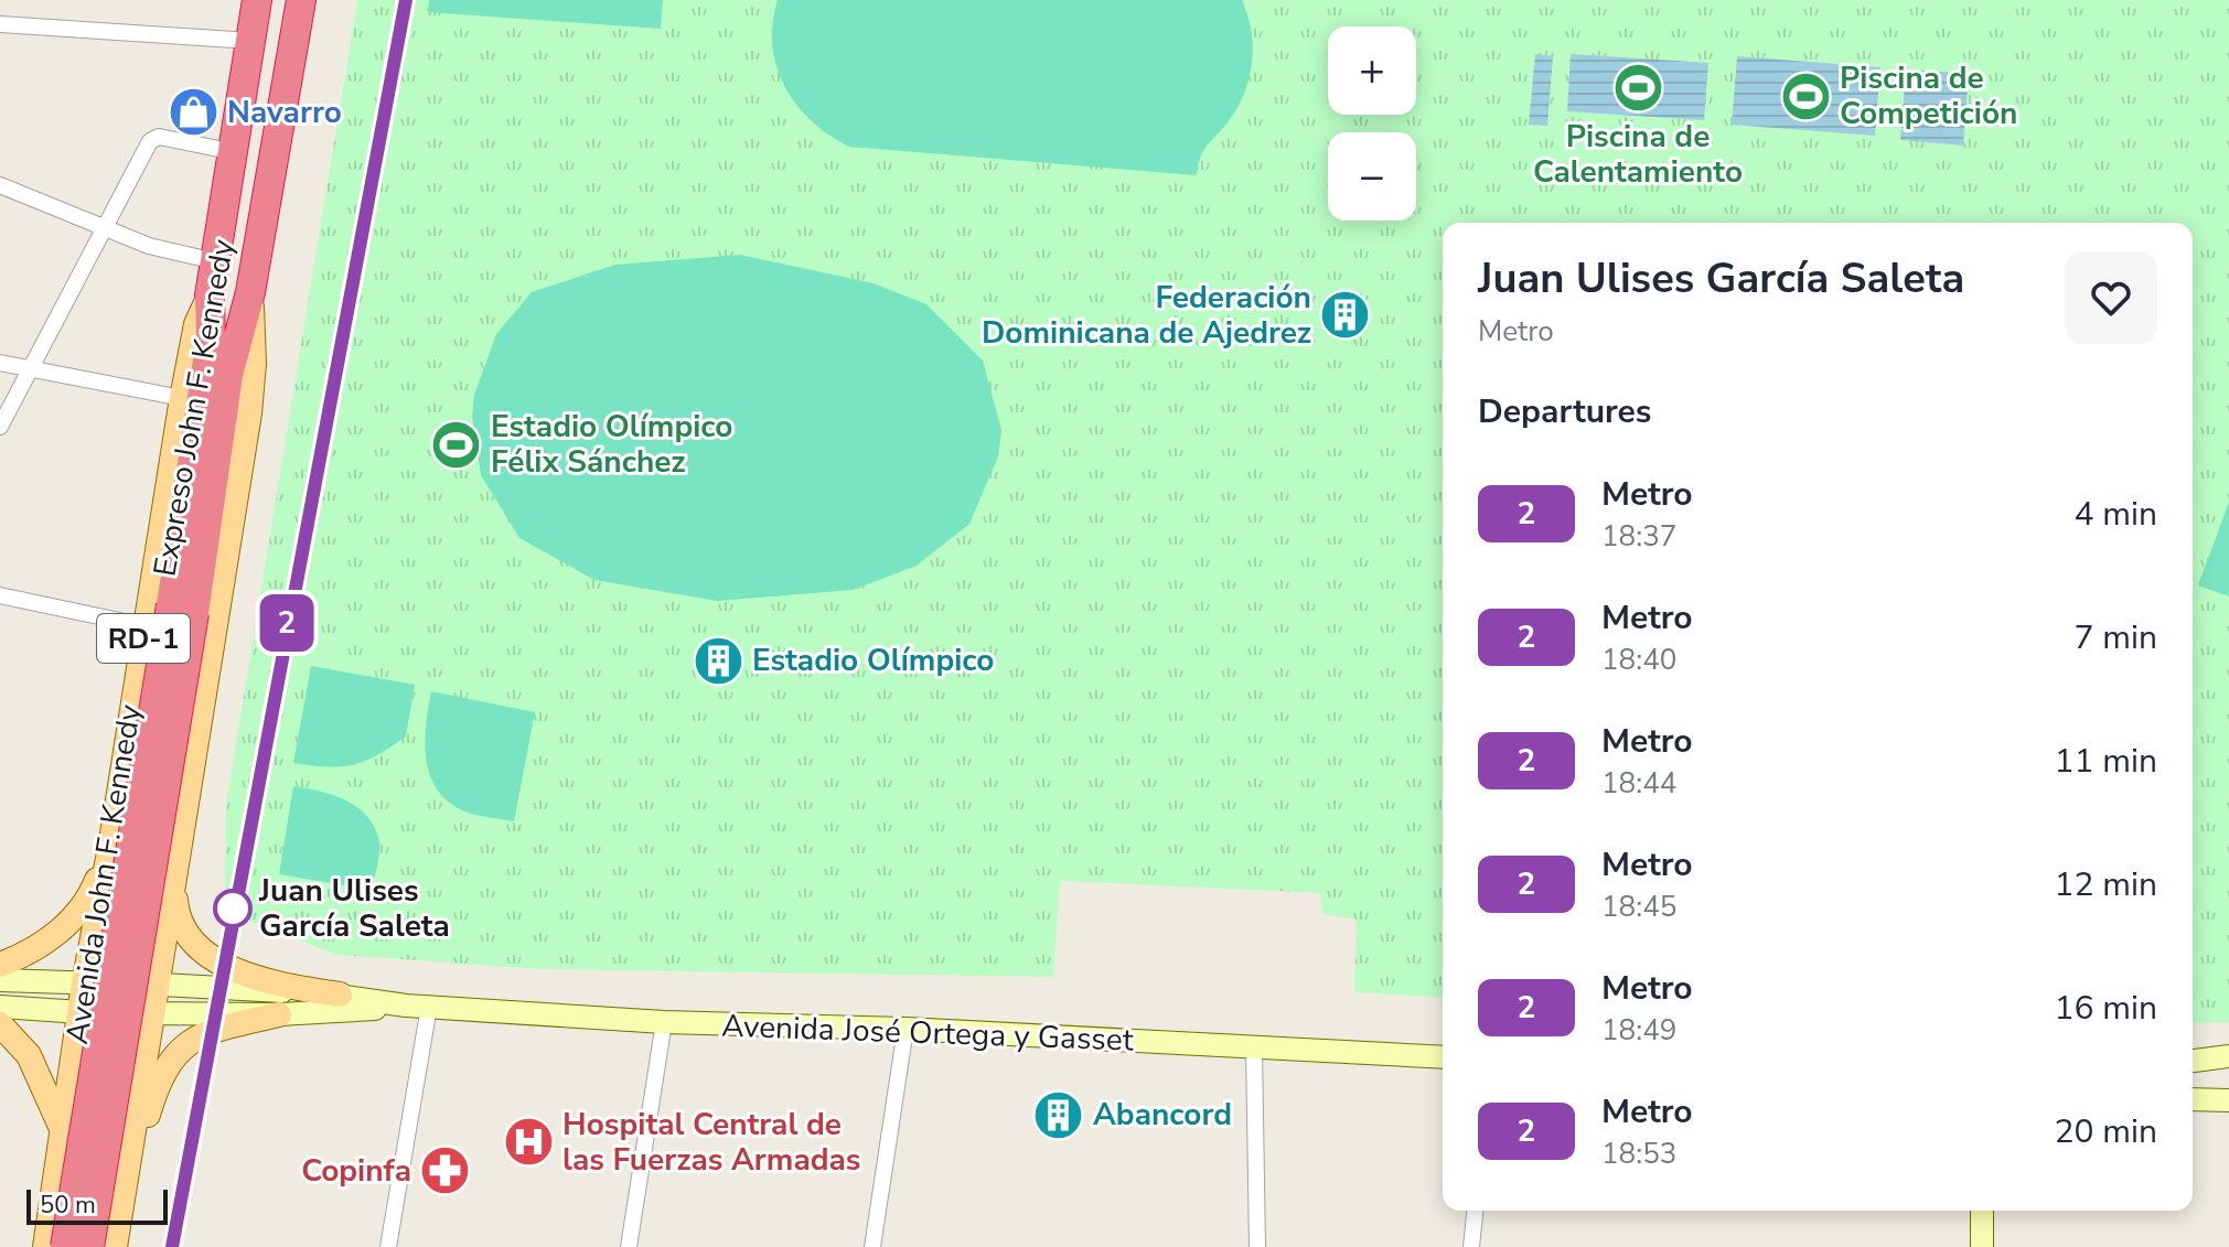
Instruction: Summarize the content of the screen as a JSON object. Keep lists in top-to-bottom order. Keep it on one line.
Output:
{"streets":{"highway":["Expreso John F. Kennedy","RD-1"],"main road":["Avenida John F. Kennedy","Avenida José Ortega y Gasset"]},"crossings":[["Expreso John F. Kennedy","RD-1"],["Expreso John F. Kennedy","Avenida John F. Kennedy"],["RD-1","Avenida José Ortega y Gasset"],["Avenida John F. Kennedy","Avenida José Ortega y Gasset"]],"places":{"sports":["Piscina de Calentamiento","Piscina de Competición","Estadio Olímpico Félix Sánchez"],"shop":["Navarro"],"building":["Federación Dominicana de Ajedrez","Estadio Olímpico","Abancord"],"other":["Juan Ulises García Saleta"],"hospital":["Hospital Central de las Fuerzas Armadas"],"pharmacy":["Copinfa"]},"lines":["metro line 2"],"scale_bar":"50 m","page":{"on_map":"2","map_buttons":["+","−"],"heading":[["Juan Ulises García Saleta","Metro"],"Departures"],"list":[{"mark":"2","name":"Metro","note":"18:37","value":"4 min"},{"mark":"2","name":"Metro","note":"18:40","value":"7 min"},{"mark":"2","name":"Metro","note":"18:44","value":"11 min"},{"mark":"2","name":"Metro","note":"18:45","value":"12 min"},{"mark":"2","name":"Metro","note":"18:49","value":"16 min"},{"mark":"2","name":"Metro","note":"18:53","value":"20 min"}],"scale":"50 m"}}
